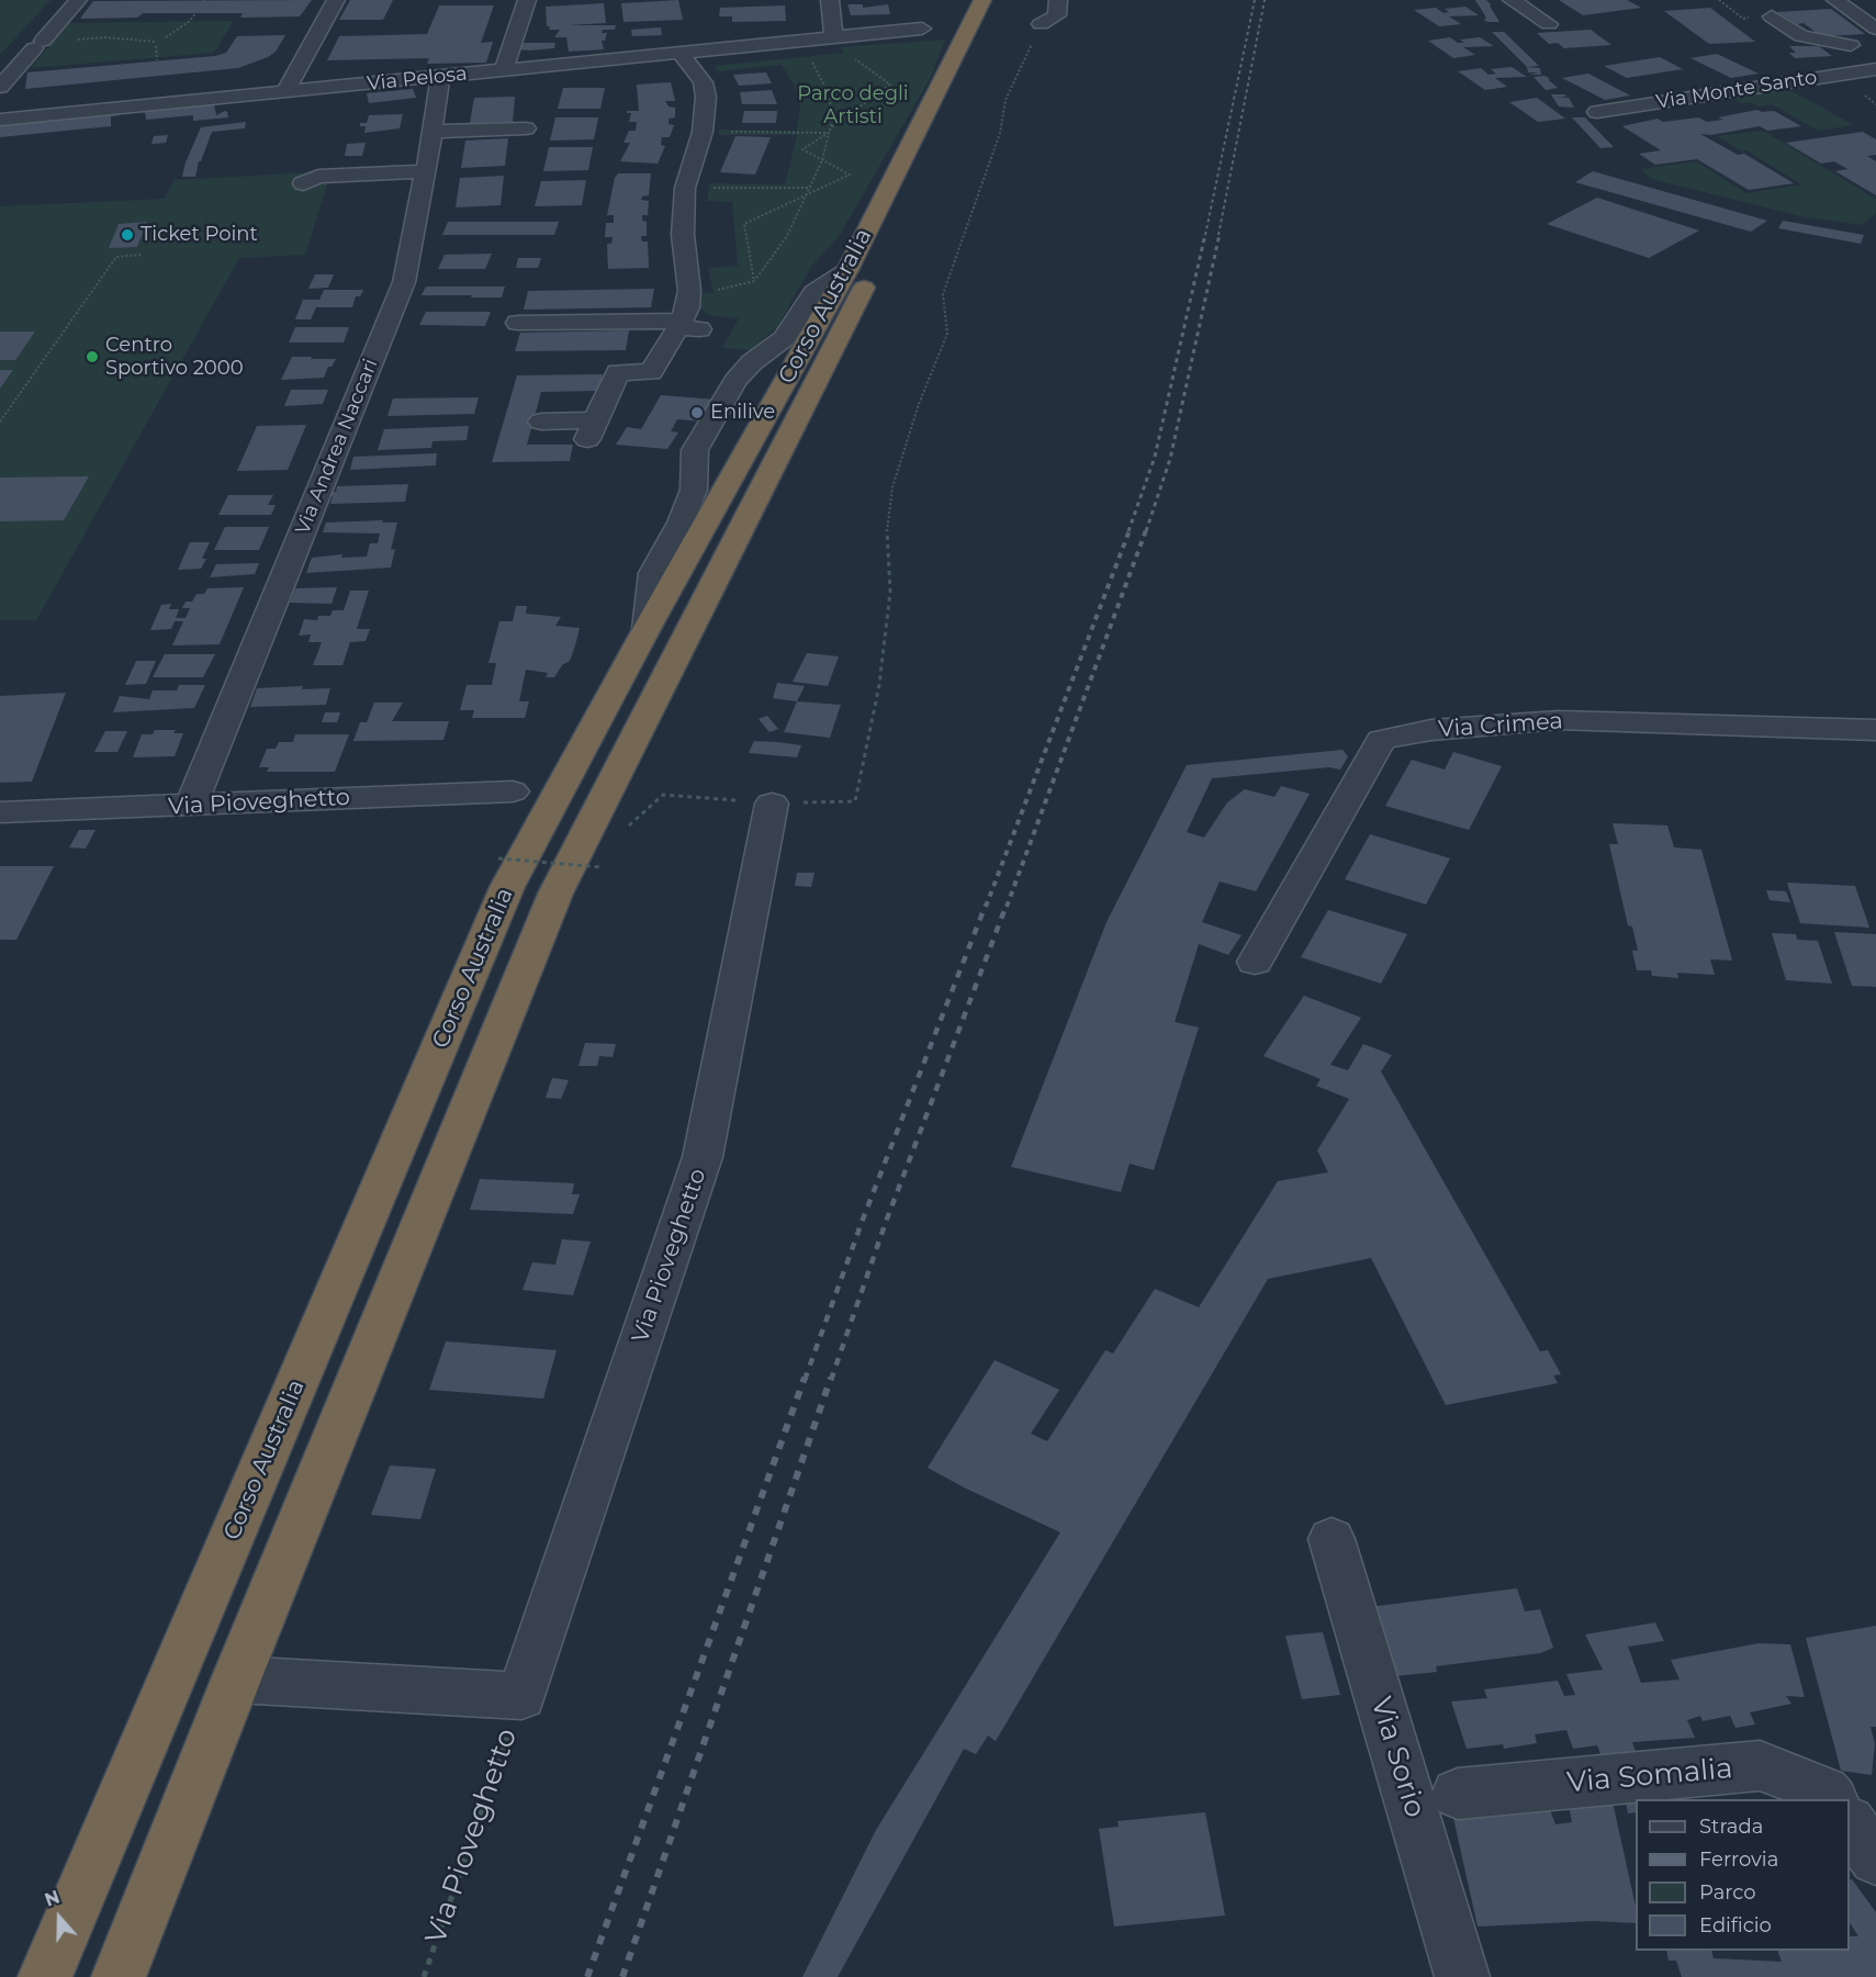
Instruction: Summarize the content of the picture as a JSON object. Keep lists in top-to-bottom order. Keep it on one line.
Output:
{"streets":{"highway":["Corso Australia"],"street":["Via Pelosa","Via Monte Santo","Via Andrea Naccari","Via Crimea","Via Pioveghetto","Via Sorio","Via Somalia"]},"crossings":[["Via Pelosa","Via Andrea Naccari"],["Corso Australia","Via Pioveghetto"],["Via Andrea Naccari","Via Pioveghetto"]],"parks":["Parco degli Artisti"],"places":["Ticket Point","Centro Sportivo 2000","Enilive"],"legend":["Strada","Ferrovia","Parco","Edificio"],"north":"top"}
